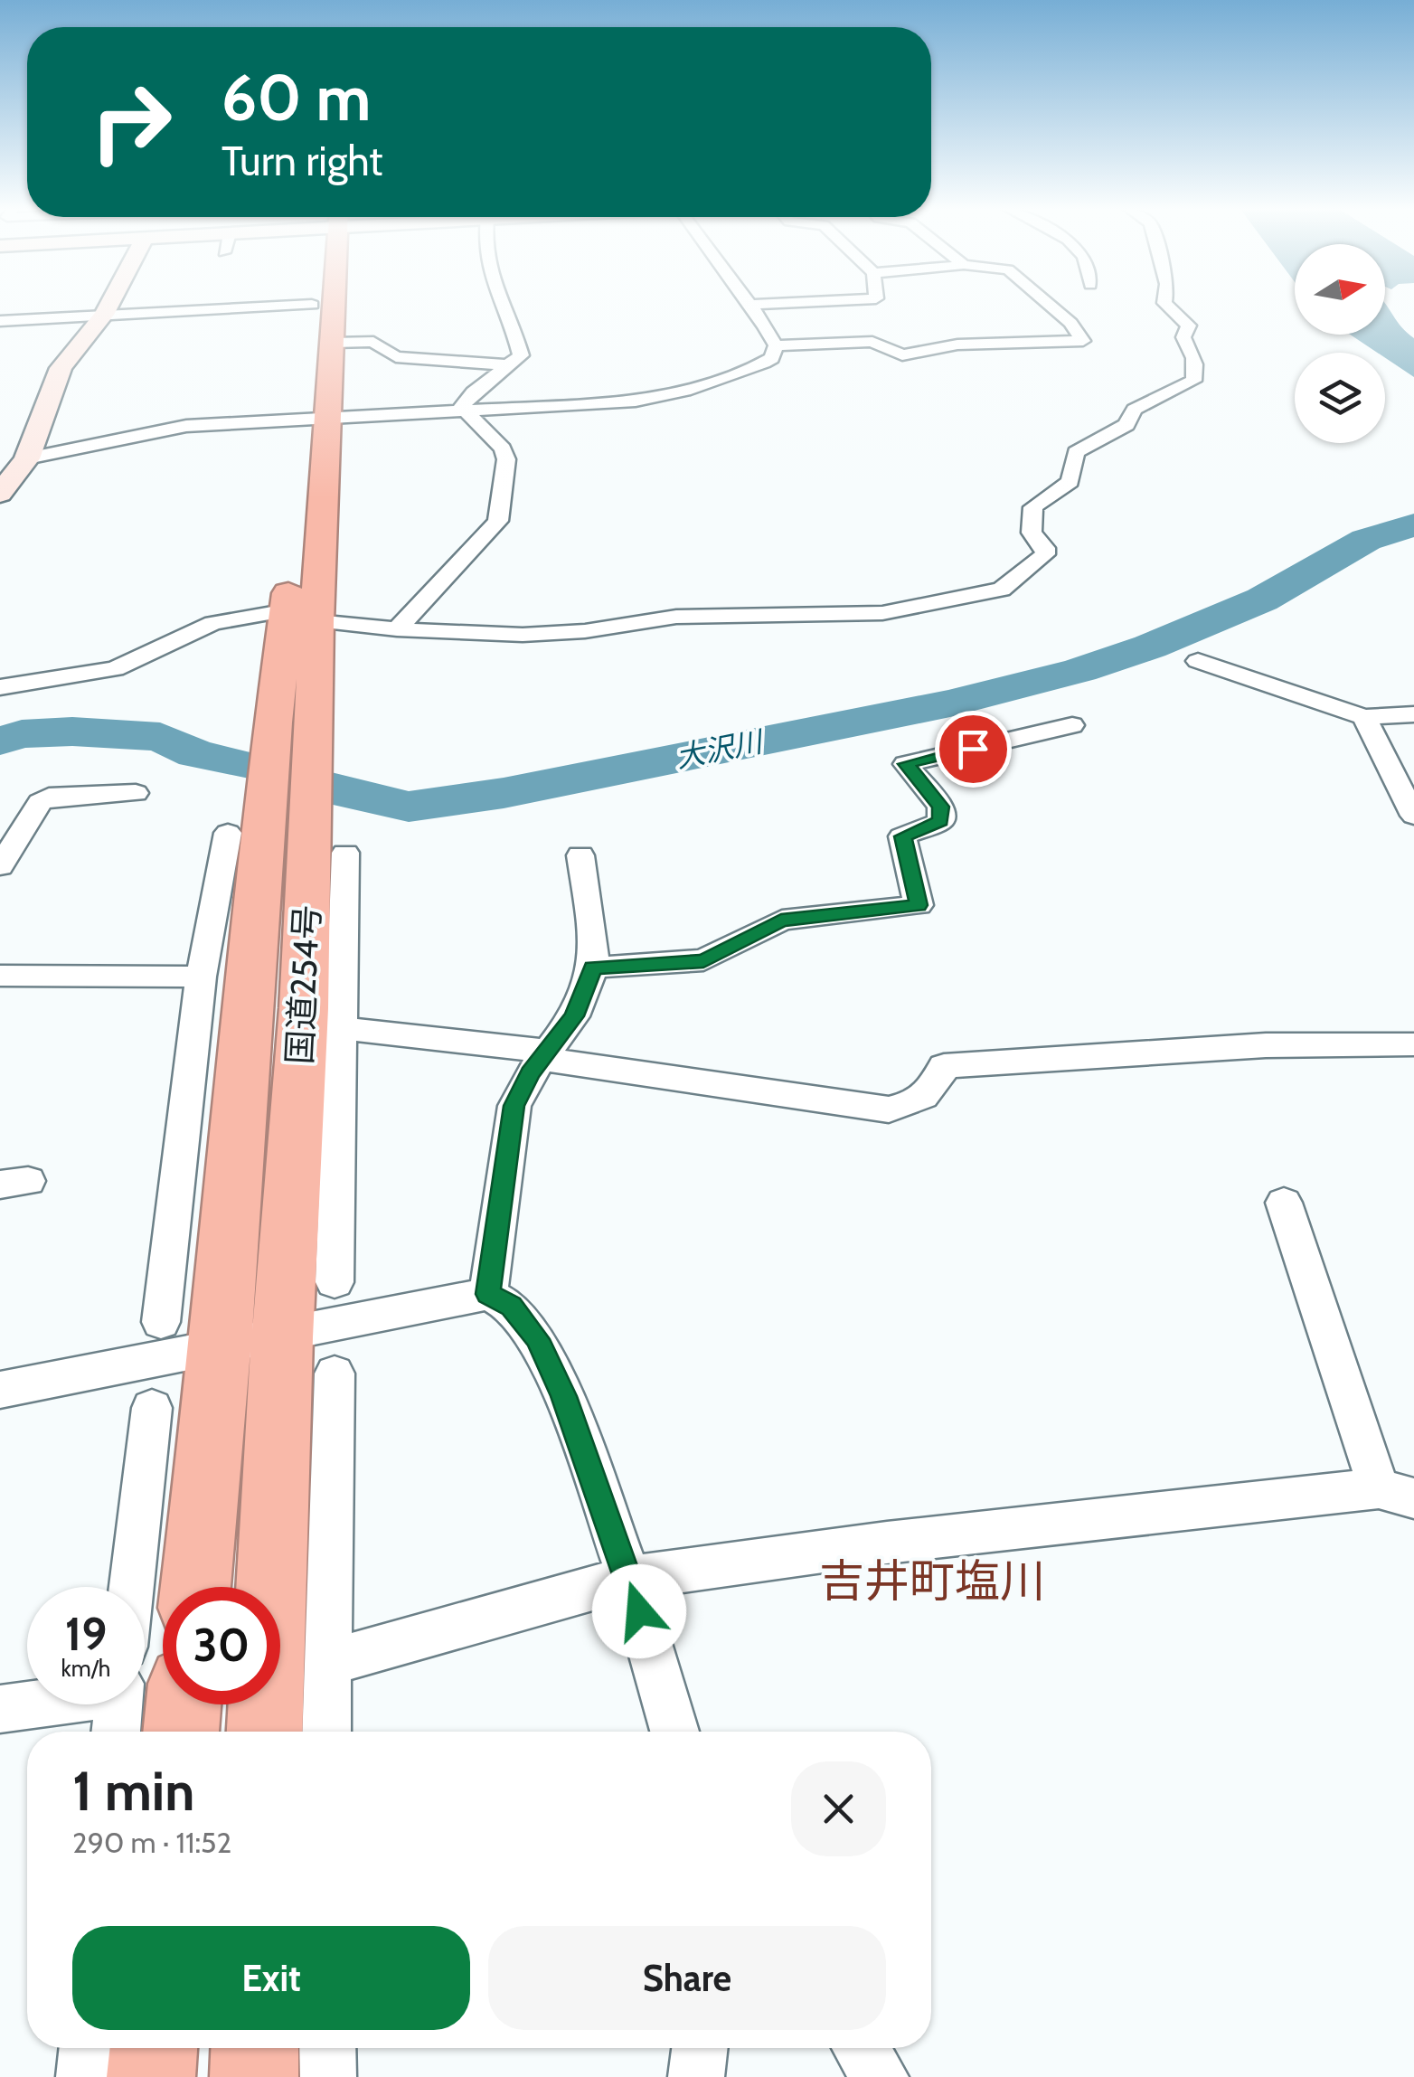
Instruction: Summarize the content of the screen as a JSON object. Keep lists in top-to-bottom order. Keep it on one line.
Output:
{"streets":{"highway":["国道254号"]},"districts":["吉井町塩川"],"water":["大沢川"],"north":"right","page":{"turn":["60 m","Turn right"],"speed":"19 km/h","limit":"30","heading":["1 min","290 m · 11:52"],"buttons":["Exit","Share"]}}
